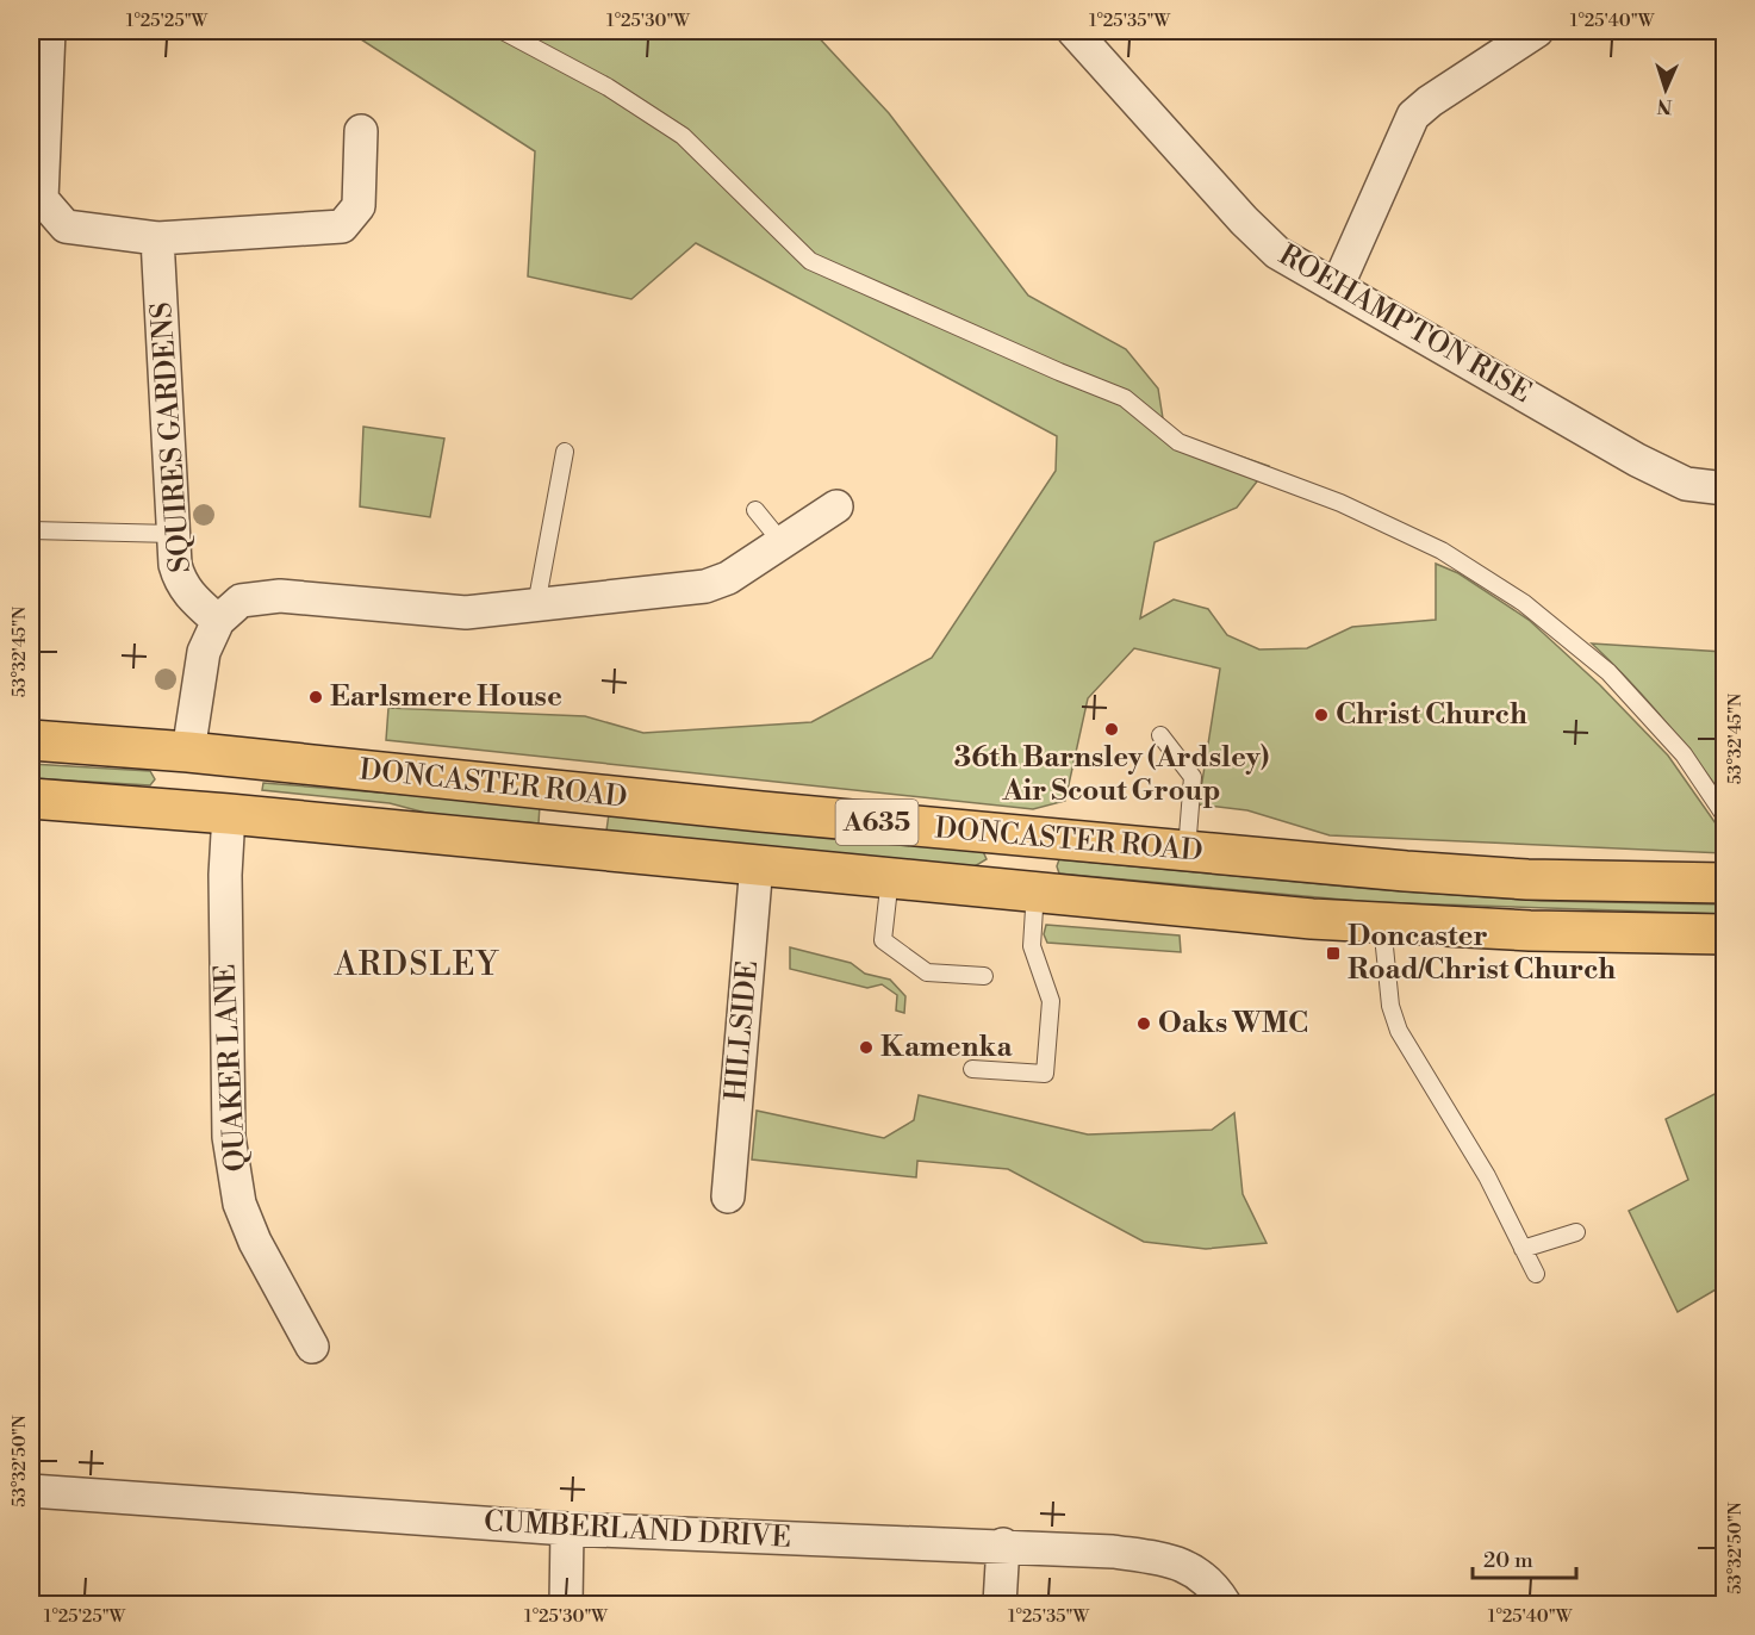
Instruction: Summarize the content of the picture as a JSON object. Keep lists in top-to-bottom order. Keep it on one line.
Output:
{"streets":{"highway":["DONCASTER ROAD","A635"],"street":["ROEHAMPTON RISE","SQUIRES GARDENS","HILLSIDE","QUAKER LANE","CUMBERLAND DRIVE"]},"crossings":[["DONCASTER ROAD","HILLSIDE"],["DONCASTER ROAD","QUAKER LANE"]],"districts":["ARDSLEY"],"places":{"other":["Earlsmere House","Christ Church","36th Barnsley (Ardsley) Air Scout Group","Oaks WMC","Kamenka"],"transit":["Doncaster Road/Christ Church"]},"scale_bar":"20 m","north":"bottom","coordinates":["1°25'25\"W","1°25'30\"W","1°25'35\"W","1°25'40\"W","53°32'45\"N","53°32'50\"N"]}
